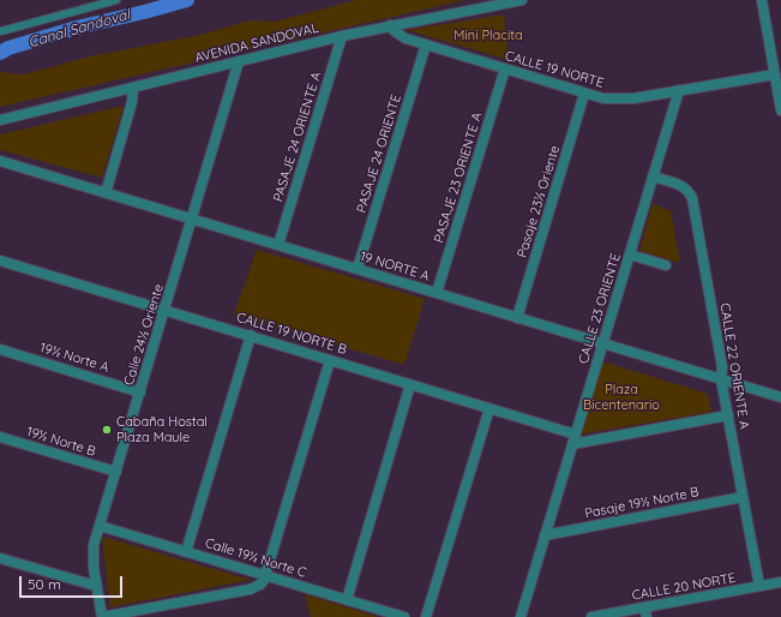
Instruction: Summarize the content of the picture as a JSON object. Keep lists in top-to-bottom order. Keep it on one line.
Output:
{"streets":{"street":["AVENIDA SANDOVAL","CALLE 19 NORTE","PASAJE 24 ORIENTE A","PASAJE 24 ORIENTE","PASAJE 23 ORIENTE A","Pasaje 23½ Oriente","19 NORTE A","CALLE 23 ORIENTE","CALLE 19 NORTE B","Calle 24½ Oriente","19½ Norte A","CALLE 22 ORIENTE A","19½ Norte B","Pasaje 19½ Norte B","Calle 19½ Norte C","CALLE 20 NORTE"]},"crossings":[["AVENIDA SANDOVAL","CALLE 19 NORTE"],["AVENIDA SANDOVAL","PASAJE 24 ORIENTE A"],["AVENIDA SANDOVAL","Calle 24½ Oriente"],["CALLE 19 NORTE","PASAJE 24 ORIENTE"],["CALLE 19 NORTE","PASAJE 23 ORIENTE A"],["CALLE 19 NORTE","Pasaje 23½ Oriente"],["CALLE 19 NORTE","CALLE 23 ORIENTE"],["PASAJE 24 ORIENTE A","19 NORTE A"],["PASAJE 24 ORIENTE","19 NORTE A"],["PASAJE 23 ORIENTE A","19 NORTE A"],["Pasaje 23½ Oriente","19 NORTE A"],["19 NORTE A","CALLE 23 ORIENTE"],["19 NORTE A","Calle 24½ Oriente"],["19 NORTE A","CALLE 22 ORIENTE A"],["CALLE 23 ORIENTE","CALLE 19 NORTE B"],["CALLE 23 ORIENTE","CALLE 22 ORIENTE A"],["CALLE 23 ORIENTE","Pasaje 19½ Norte B"],["CALLE 19 NORTE B","Calle 24½ Oriente"],["Calle 24½ Oriente","19½ Norte A"],["Calle 24½ Oriente","19½ Norte B"],["Calle 24½ Oriente","Calle 19½ Norte C"],["CALLE 22 ORIENTE A","Pasaje 19½ Norte B"],["CALLE 22 ORIENTE A","CALLE 20 NORTE"]],"water":["Canal Sandoval"],"parks":["Mini Placita","Plaza Bicentenario"],"places":["Cabaña Hostal Plaza Maule"],"scale_bar":"50 m"}
